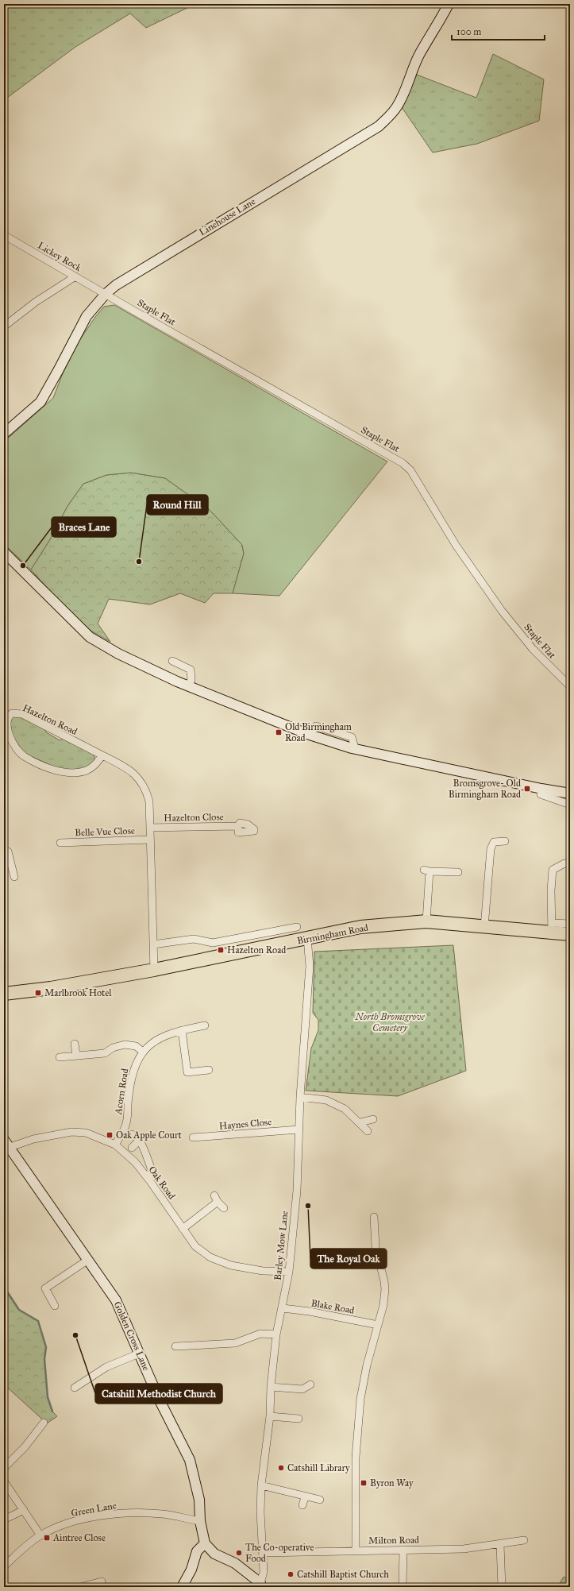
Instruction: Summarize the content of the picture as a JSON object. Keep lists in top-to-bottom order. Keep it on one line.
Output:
{"streets":{"highway":["Birmingham Road"],"main road":["Linehouse Lane","Golden Cross Lane"],"street":["Lickey Rock","Staple Flat","Hazelton Road","Hazelton Close","Belle Vue Close","Acorn Road","Haynes Close","Oak Road","Barley Mow Lane","Blake Road","Green Lane","Milton Road"]},"crossings":[["Linehouse Lane","Lickey Rock"],["Linehouse Lane","Staple Flat"],["Lickey Rock","Staple Flat"],["Hazelton Road","Hazelton Close"],["Hazelton Road","Belle Vue Close"],["Hazelton Road","Birmingham Road"],["Birmingham Road","Barley Mow Lane"],["Acorn Road","Oak Road"],["Haynes Close","Barley Mow Lane"],["Oak Road","Barley Mow Lane"],["Oak Road","Golden Cross Lane"],["Barley Mow Lane","Blake Road"],["Barley Mow Lane","Milton Road"],["Golden Cross Lane","Green Lane"]],"parks":["North Bromsgrove Cemetery"],"places":{"other":["Round Hill","Braces Lane","The Royal Oak","Catshill Methodist Church","Catshill Library","The Co-operative Food","Catshill Baptist Church"],"transit":["Old Birmingham Road","Bromsgrove- Old Birmingham Road","Hazelton Road","Marlbrook Hotel","Oak Apple Court","Byron Way","Aintree Close"]},"scale_bar":"100 m"}
